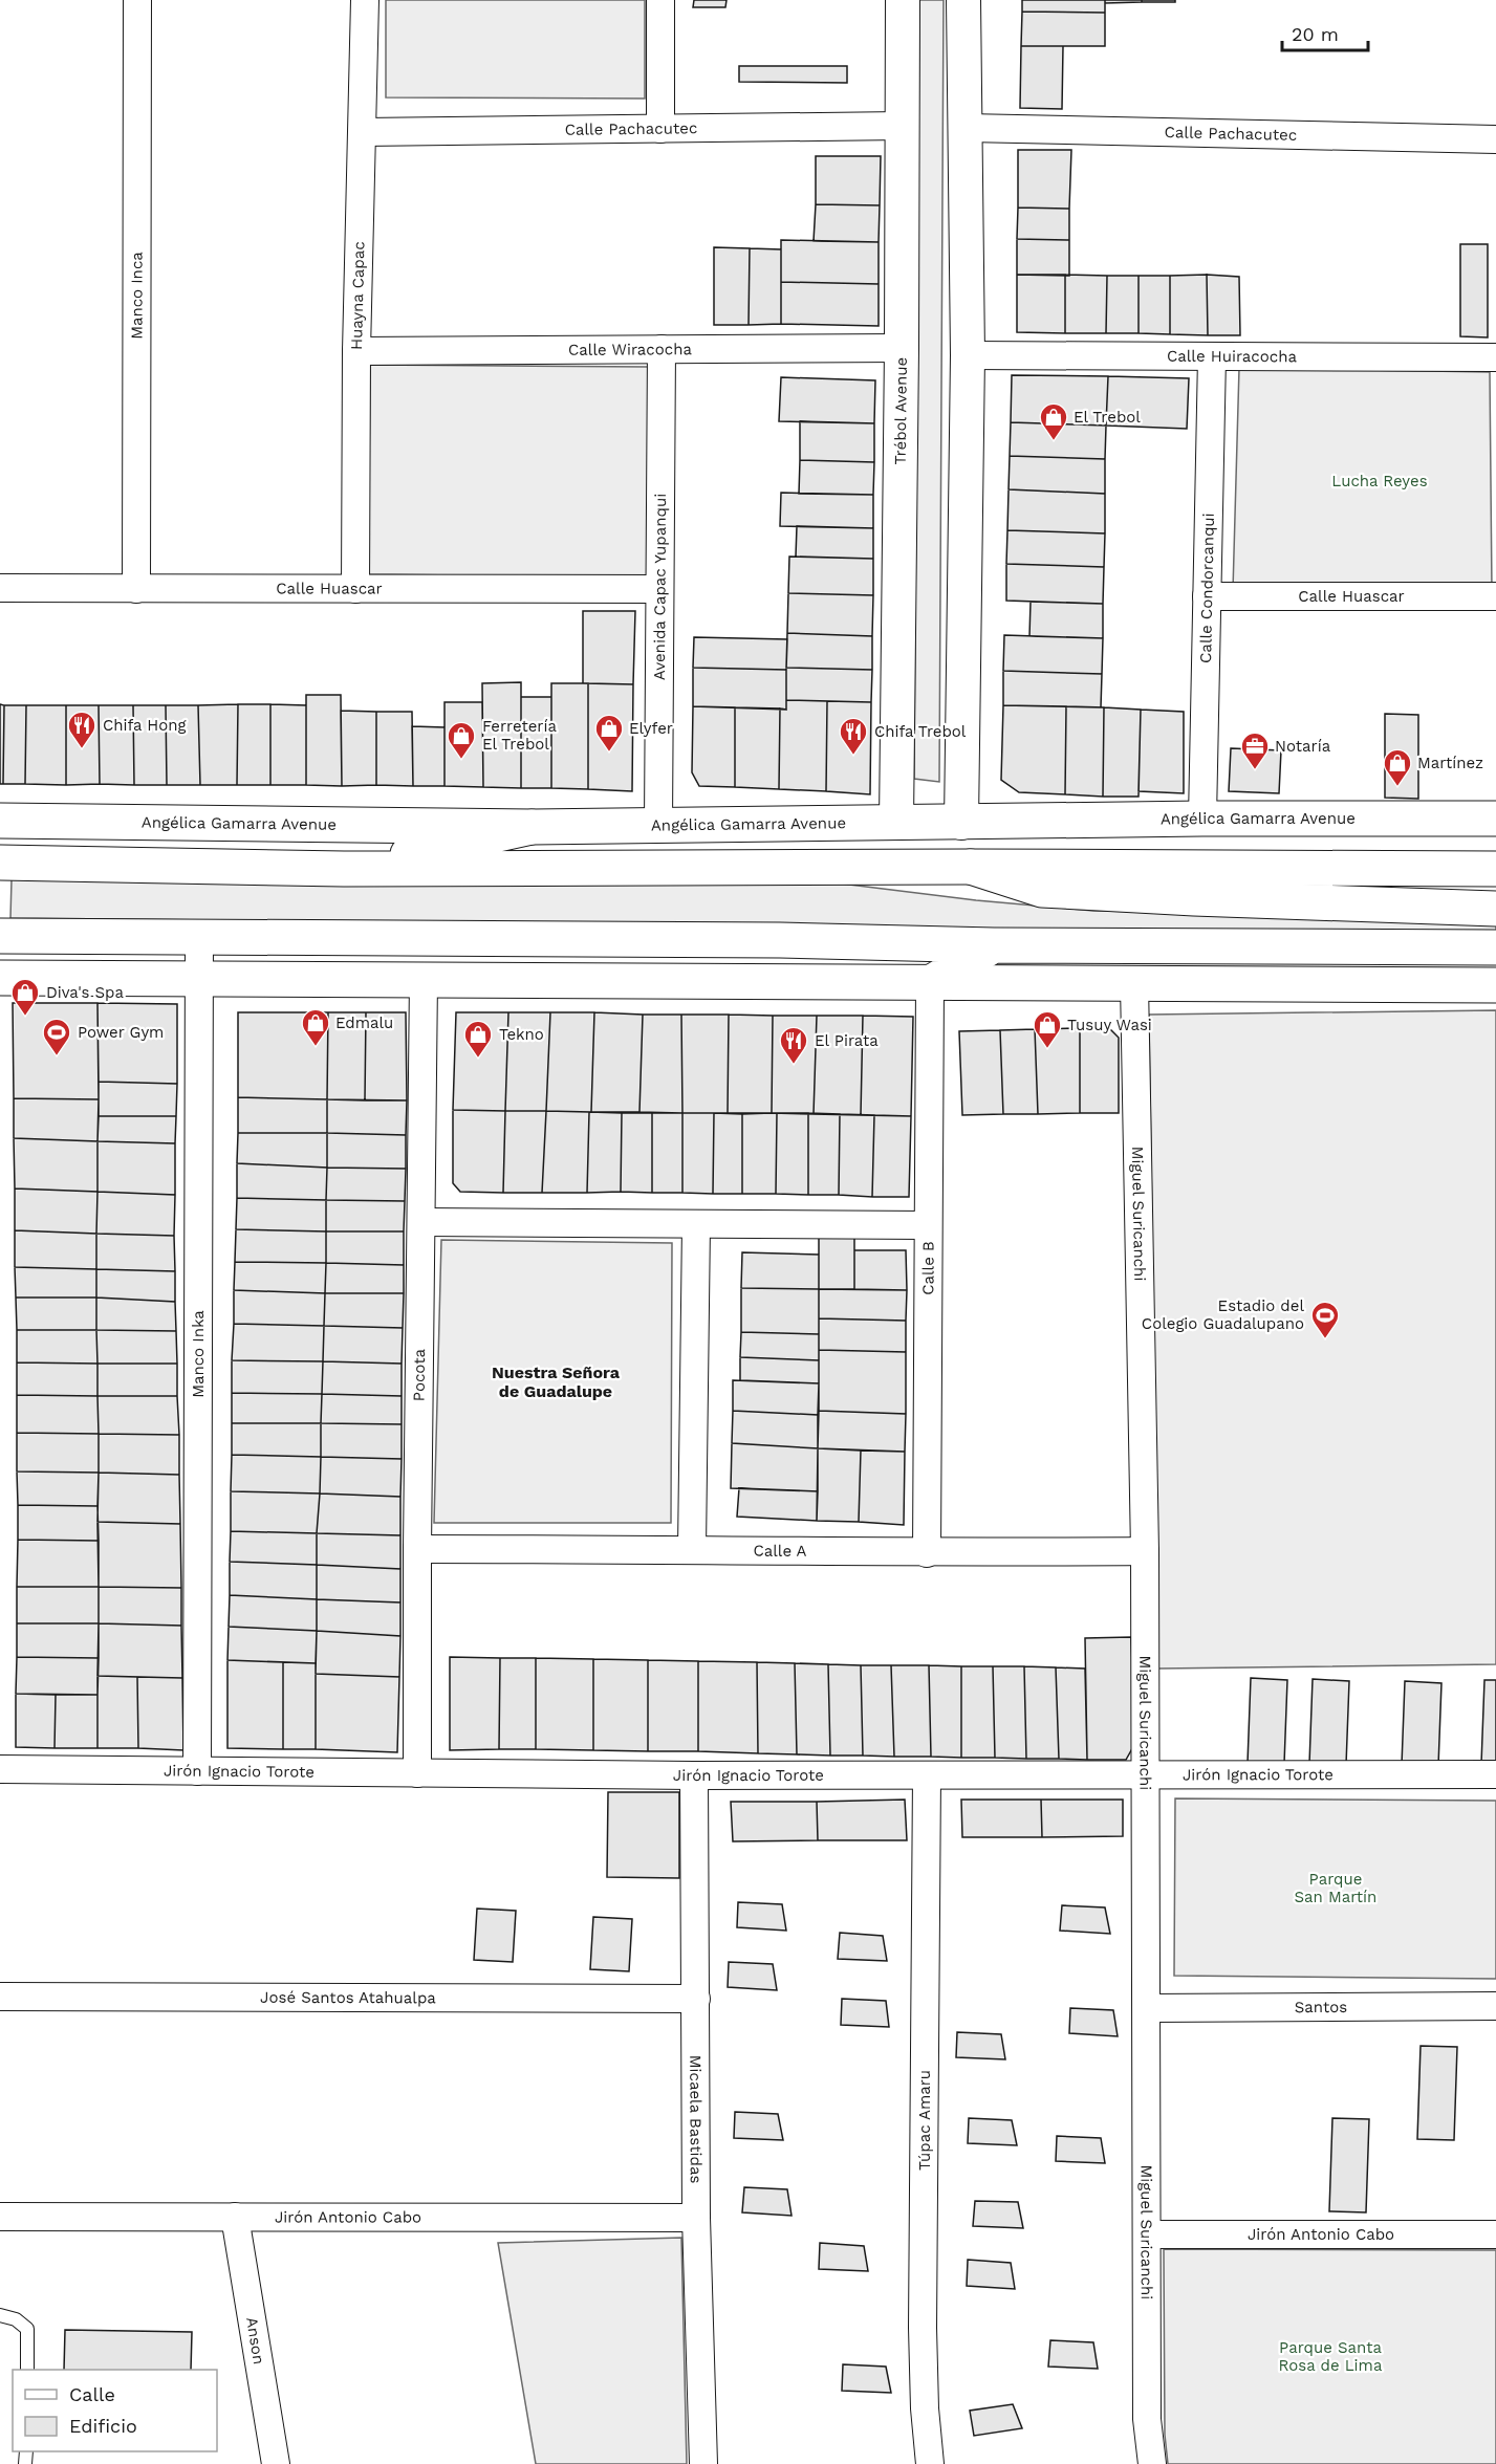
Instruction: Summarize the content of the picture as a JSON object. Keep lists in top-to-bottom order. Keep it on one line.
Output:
{"streets":{"main road":["Angélica Gamarra Avenue"],"street":["Calle Pachacutec","Manco Inca","Huayna Capac","Calle Wiracocha","Calle Huiracocha","Trébol Avenue","Avenida Capac Yupanqui","Calle Condorcanqui","Calle Huascar","Miguel Suricanchi","Calle B","Manco Inka","Pocota","Calle A","Jirón Ignacio Torote","José Santos Atahualpa","Santos","Micaela Bastidas","Túpac Amaru","Jirón Antonio Cabo","Anson"]},"crossings":[["Calle Pachacutec","Huayna Capac"],["Calle Pachacutec","Trébol Avenue"],["Manco Inca","Calle Huascar"],["Huayna Capac","Calle Wiracocha"],["Huayna Capac","Calle Huascar"],["Calle Wiracocha","Trébol Avenue"],["Calle Wiracocha","Avenida Capac Yupanqui"],["Calle Huiracocha","Calle Condorcanqui"],["Trébol Avenue","Angélica Gamarra Avenue"],["Avenida Capac Yupanqui","Calle Huascar"],["Avenida Capac Yupanqui","Angélica Gamarra Avenue"],["Calle Condorcanqui","Calle Huascar"],["Calle Condorcanqui","Angélica Gamarra Avenue"],["Miguel Suricanchi","Calle A"],["Miguel Suricanchi","Jirón Ignacio Torote"],["Miguel Suricanchi","Santos"],["Miguel Suricanchi","Jirón Antonio Cabo"],["Calle B","Calle A"],["Manco Inka","Jirón Ignacio Torote"],["Pocota","Calle A"],["Pocota","Jirón Ignacio Torote"],["Jirón Ignacio Torote","Micaela Bastidas"],["Jirón Ignacio Torote","Túpac Amaru"],["José Santos Atahualpa","Micaela Bastidas"],["Micaela Bastidas","Jirón Antonio Cabo"],["Jirón Antonio Cabo","Anson"]],"districts":["Nuestra Señora de Guadalupe"],"parks":["Lucha Reyes","Parque San Martín","Parque Santa Rosa de Lima"],"places":{"shop":["El Trebol","Elyfer","Ferretería El Trebol","Martínez","Diva's Spa","Edmalu","Tusuy Wasi","Tekno"],"restaurant":["Chifa Hong","Chifa Trebol","El Pirata"],"office":["Notaría"],"sports":["Power Gym","Estadio del Colegio Guadalupano"]},"legend":["Calle","Edificio"],"scale_bar":"20 m"}
